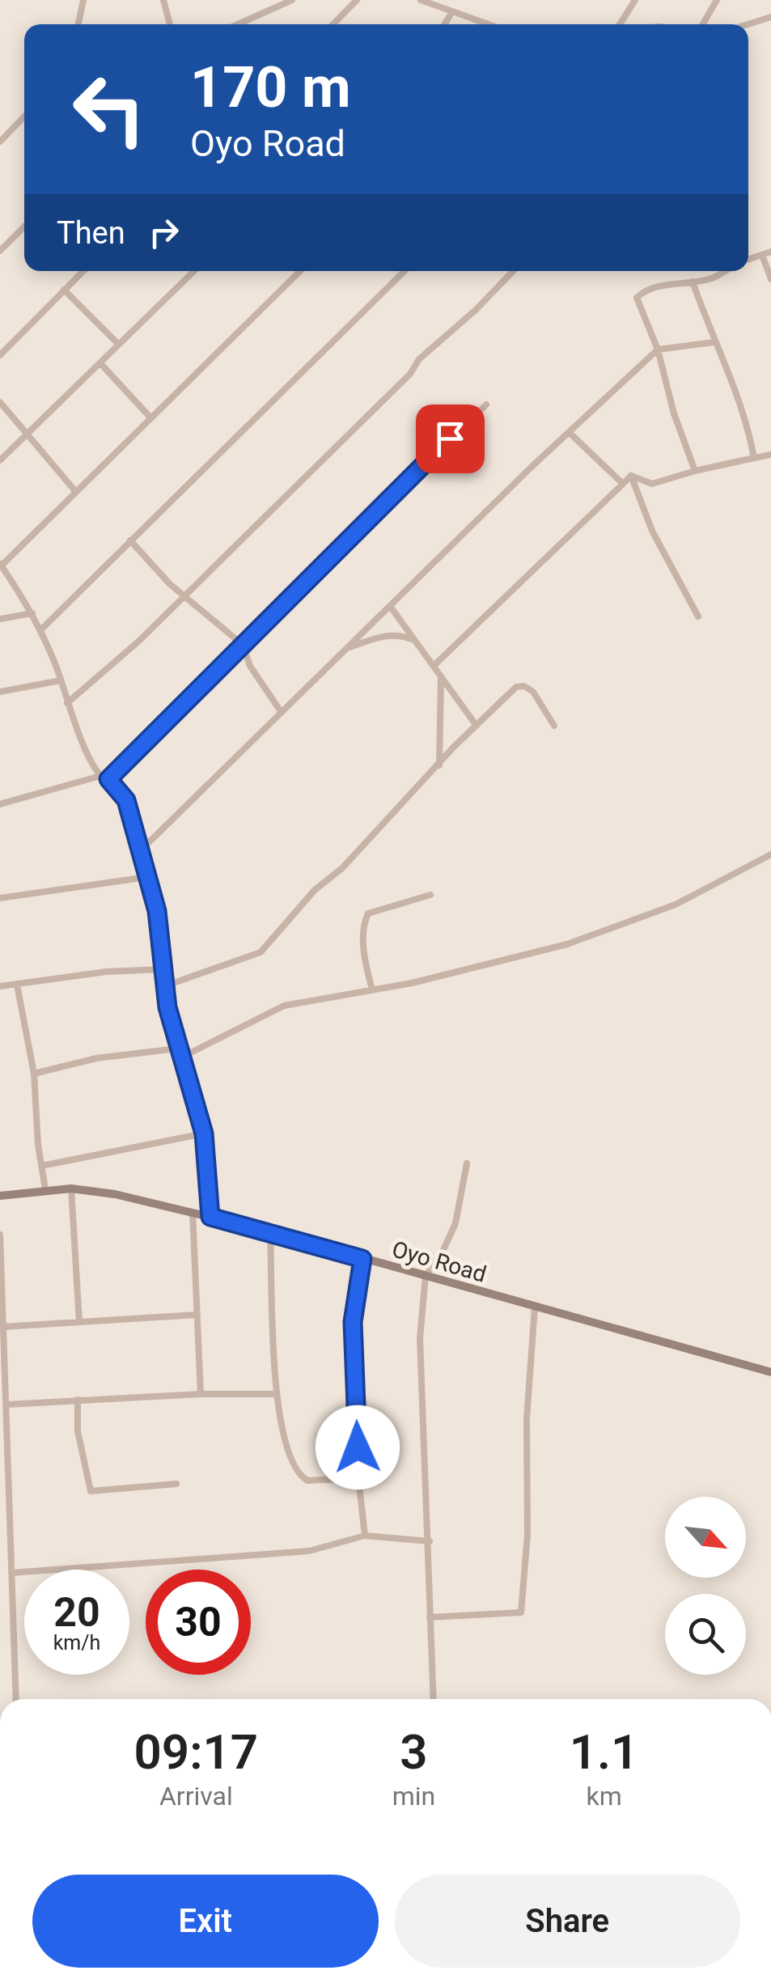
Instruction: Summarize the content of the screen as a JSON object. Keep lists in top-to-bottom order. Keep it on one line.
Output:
{"streets":{"street":["Oyo Road"]},"north":"bottom right","page":{"turn":["170 m","Oyo Road"],"then":"Then","speed":"20 km/h","limit":"30","eta":["09:17","Arrival","3","min","1.1","km"],"buttons":["Exit","Share"]}}
